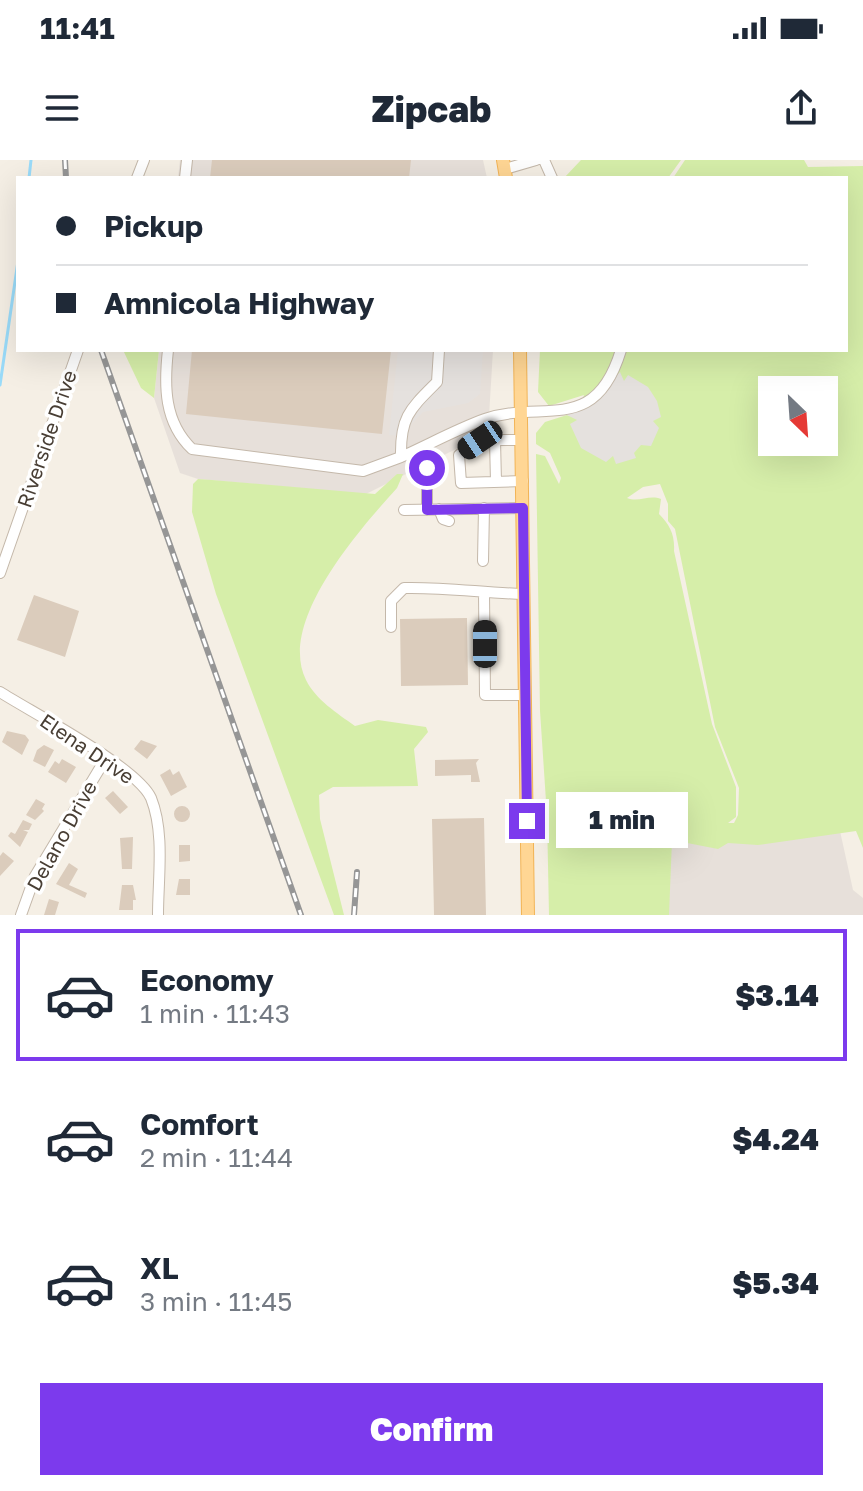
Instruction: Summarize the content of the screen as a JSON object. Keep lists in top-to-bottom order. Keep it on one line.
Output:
{"streets":{"street":["Riverside Drive","Elena Drive","Delano Drive"]},"crossings":[["Elena Drive","Delano Drive"]],"north":"bottom right","page":{"status":"11:41","header":"Zipcab","banner":["Pickup","Amnicola Highway"],"bubble":"1 min","list":[{"name":"Economy","note":"1 min · 11:43","value":"$3.14"},{"name":"Comfort","note":"2 min · 11:44","value":"$4.24"},{"name":"XL","note":"3 min · 11:45","value":"$5.34"}],"buttons":"Confirm"}}
